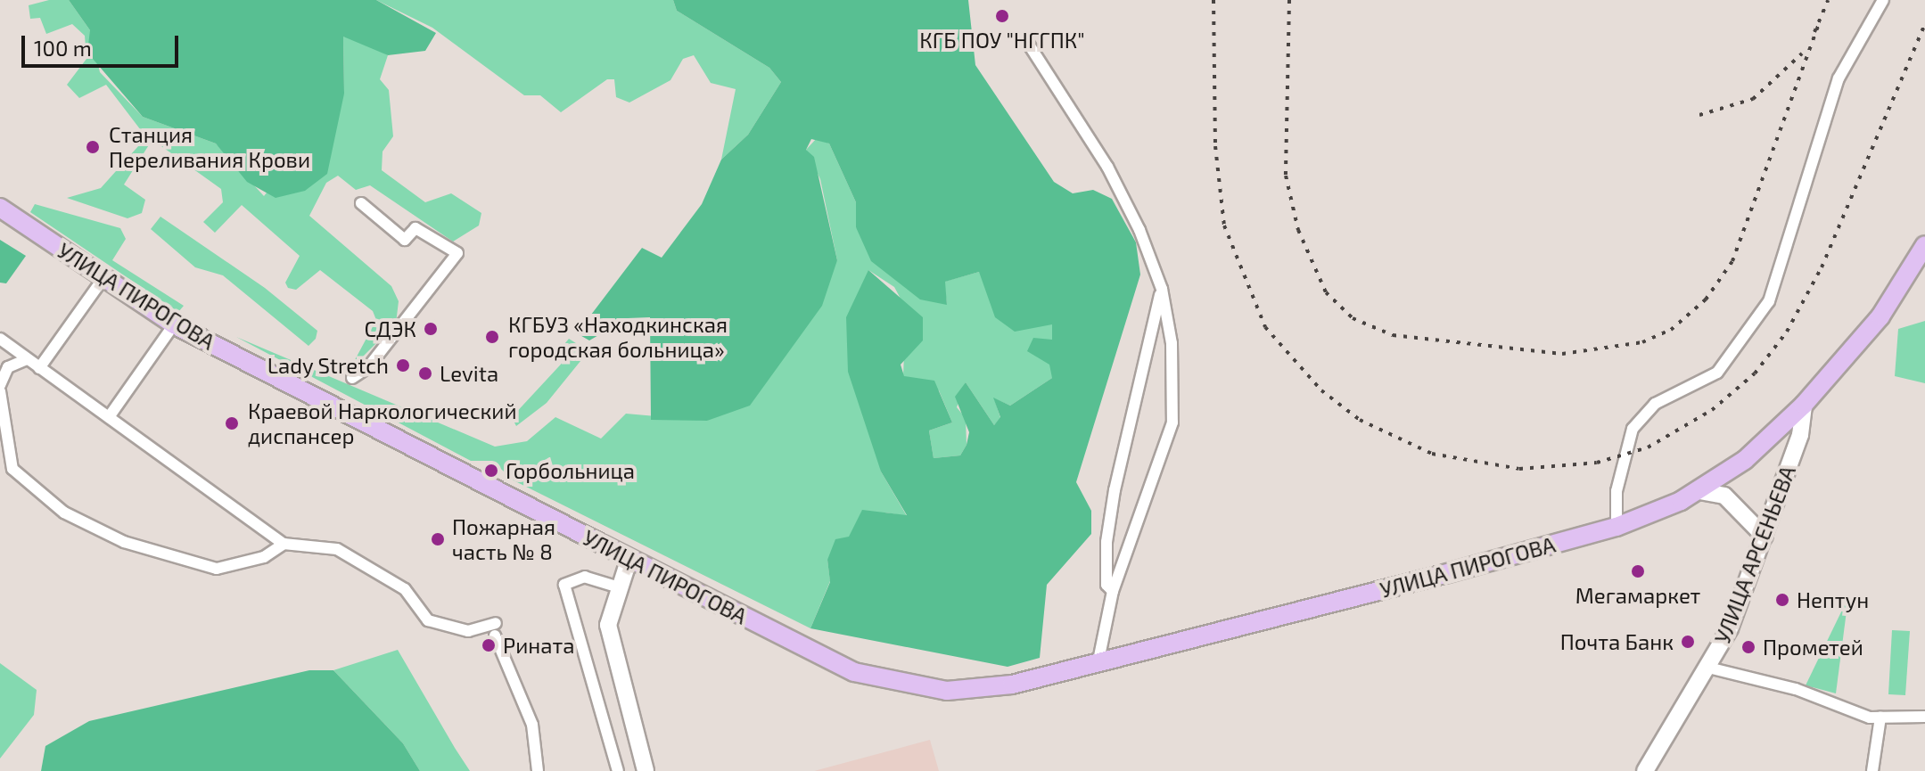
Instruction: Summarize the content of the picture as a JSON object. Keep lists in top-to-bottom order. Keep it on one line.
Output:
{"streets":{"main road":["УЛИЦА ПИРОГОВА","УЛИЦА АРСЕНЬЕВА"]},"crossings":[["УЛИЦА ПИРОГОВА","УЛИЦА АРСЕНЬЕВА"]],"places":["КГБ ПОУ \"НГГПК\"","Станция Переливания Крови","СДЭК","КГБУЗ «Находкинская городская больница»","Lady Stretch","Levita","Краевой Наркологический диспансер","Горбольница","Пожарная часть № 8","Мегамаркет","Нептун","Почта Банк","Рината","Прометей"],"scale_bar":"100 m"}
